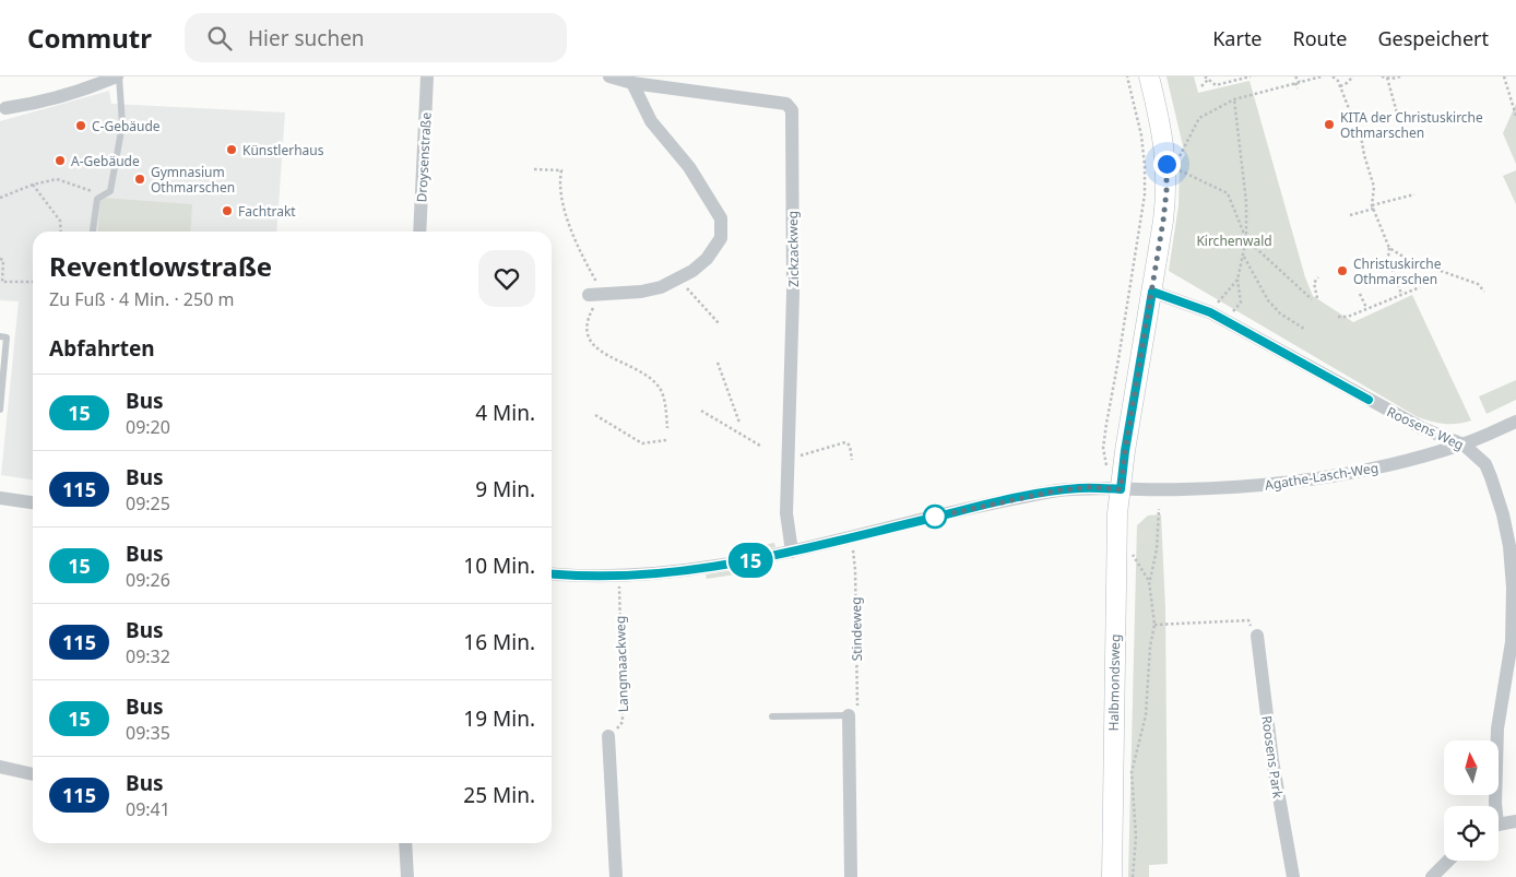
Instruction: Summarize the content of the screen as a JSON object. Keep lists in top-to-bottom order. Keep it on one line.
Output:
{"streets":{"street":["Droysenstraße","Zickzackweg","Roosens Weg","Agathe-Lasch-Weg","Halbmondsweg","Roosens Park"],"path":["Stindeweg","Langmaackweg"]},"crossings":[["Zickzackweg","Agathe-Lasch-Weg"],["Roosens Weg","Agathe-Lasch-Weg"],["Roosens Weg","Halbmondsweg"],["Agathe-Lasch-Weg","Stindeweg"],["Agathe-Lasch-Weg","Langmaackweg"],["Agathe-Lasch-Weg","Halbmondsweg"]],"parks":["Kirchenwald"],"places":["KITA der Christuskirche Othmarschen","C-Gebäude","Künstlerhaus","A-Gebäude","Gymnasium Othmarschen","Fachtrakt","Christuskirche Othmarschen"],"lines":["bus line 15"],"north":"top","page":{"header":"Commutr","search":"Hier suchen","nav":["Karte","Route","Gespeichert"],"on_map":"15","heading":[["Reventlowstraße","Zu Fuß · 4 Min. · 250 m"],"Abfahrten"],"list":[{"mark":"15","name":"Bus","note":"09:20","value":"4 Min."},{"mark":"115","name":"Bus","note":"09:25","value":"9 Min."},{"mark":"15","name":"Bus","note":"09:26","value":"10 Min."},{"mark":"115","name":"Bus","note":"09:32","value":"16 Min."},{"mark":"15","name":"Bus","note":"09:35","value":"19 Min."},{"mark":"115","name":"Bus","note":"09:41","value":"25 Min."}]}}
